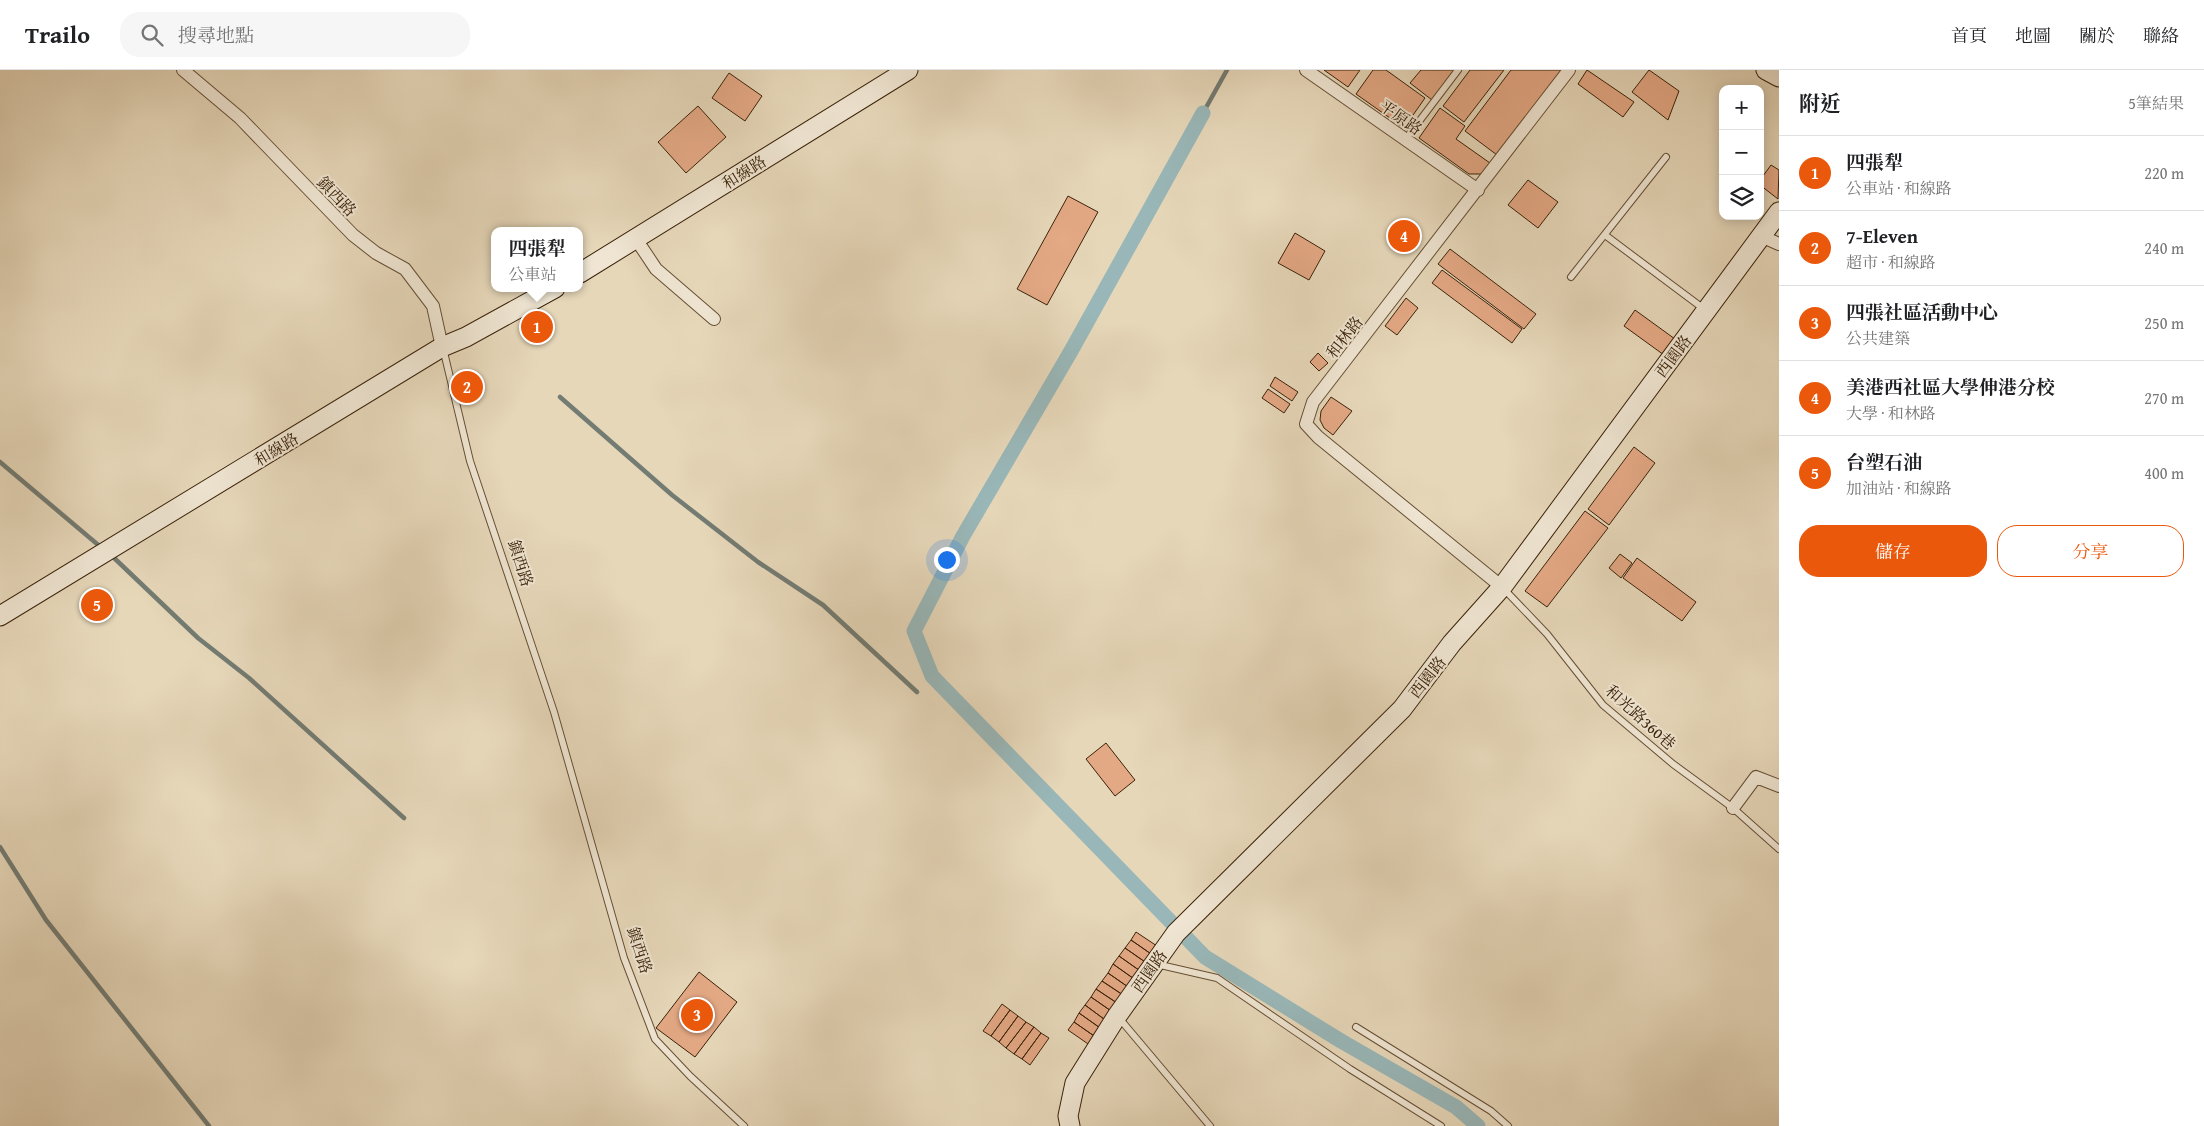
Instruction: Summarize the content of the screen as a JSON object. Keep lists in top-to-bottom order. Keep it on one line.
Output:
{"streets":{"street":["平原路","和線路","鎮西路","和林路","西園路"],"lane":["和光路360巷"]},"crossings":[["平原路","和林路"],["和線路","鎮西路"],["和林路","西園路"],["和林路","和光路360巷"],["西園路","和光路360巷"]],"page":{"header":"Trailo","search":"搜尋地點","nav":["首頁","地圖","關於","聯絡"],"heading":["附近","5筆結果"],"map_buttons":["+","−"],"list":[{"mark":"1","name":"四張犁","note":"公車站 · 和線路","value":"220 m"},{"mark":"2","name":"7-Eleven","note":"超市 · 和線路","value":"240 m"},{"mark":"3","name":"四張社區活動中心","note":"公共建築","value":"250 m"},{"mark":"4","name":"美港西社區大學伸港分校","note":"大學 · 和林路","value":"270 m"},{"mark":"5","name":"台塑石油","note":"加油站 · 和線路","value":"400 m"}],"pins":["4","1","2","5","3"],"popup":["四張犁","公車站"],"buttons":["儲存","分享"]}}
